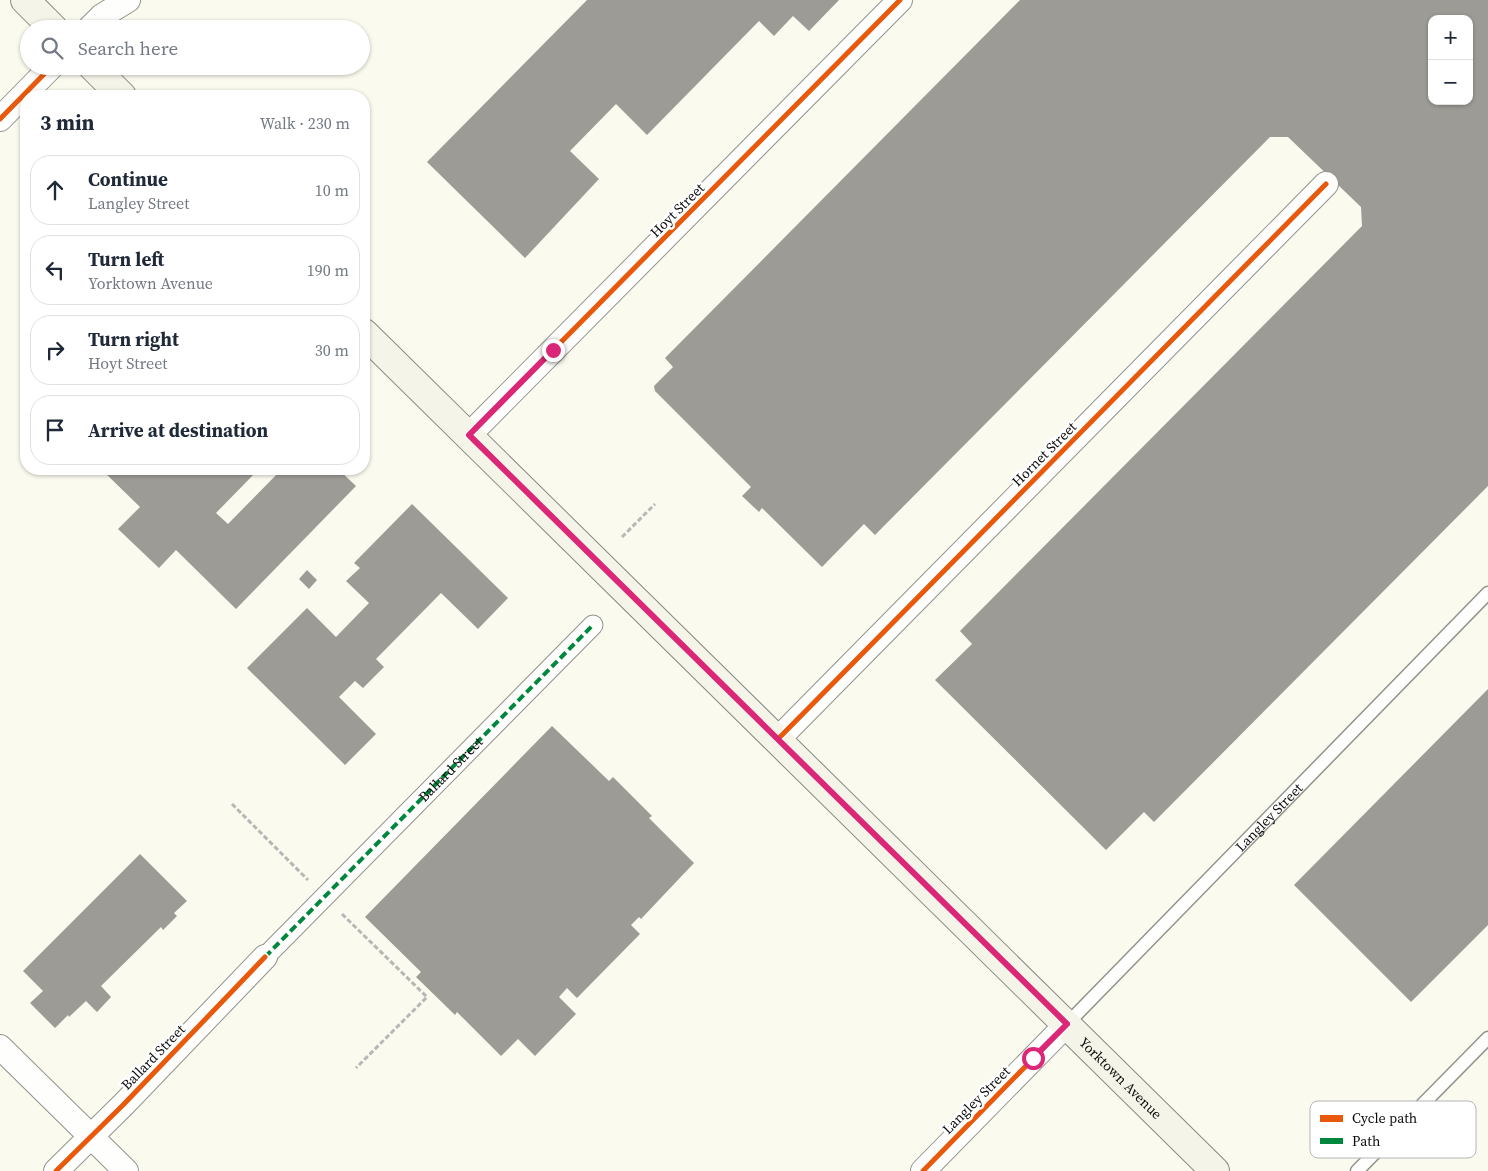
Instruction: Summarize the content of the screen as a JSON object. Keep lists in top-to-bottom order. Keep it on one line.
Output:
{"streets":{"main road":["Yorktown Avenue"],"street":["Hoyt Street","Hornet Street","Ballard Street","Langley Street"]},"crossings":[["Hoyt Street","Yorktown Avenue"],["Hornet Street","Yorktown Avenue"],["Langley Street","Yorktown Avenue"]],"legend":["Cycle path","Path"],"page":{"map_buttons":["+","−"],"search":"Search here","heading":["3 min","Walk · 230 m"],"list":[["Continue","Langley Street","10 m"],["Turn left","Yorktown Avenue","190 m"],["Turn right","Hoyt Street","30 m"],"Arrive at destination"]}}
